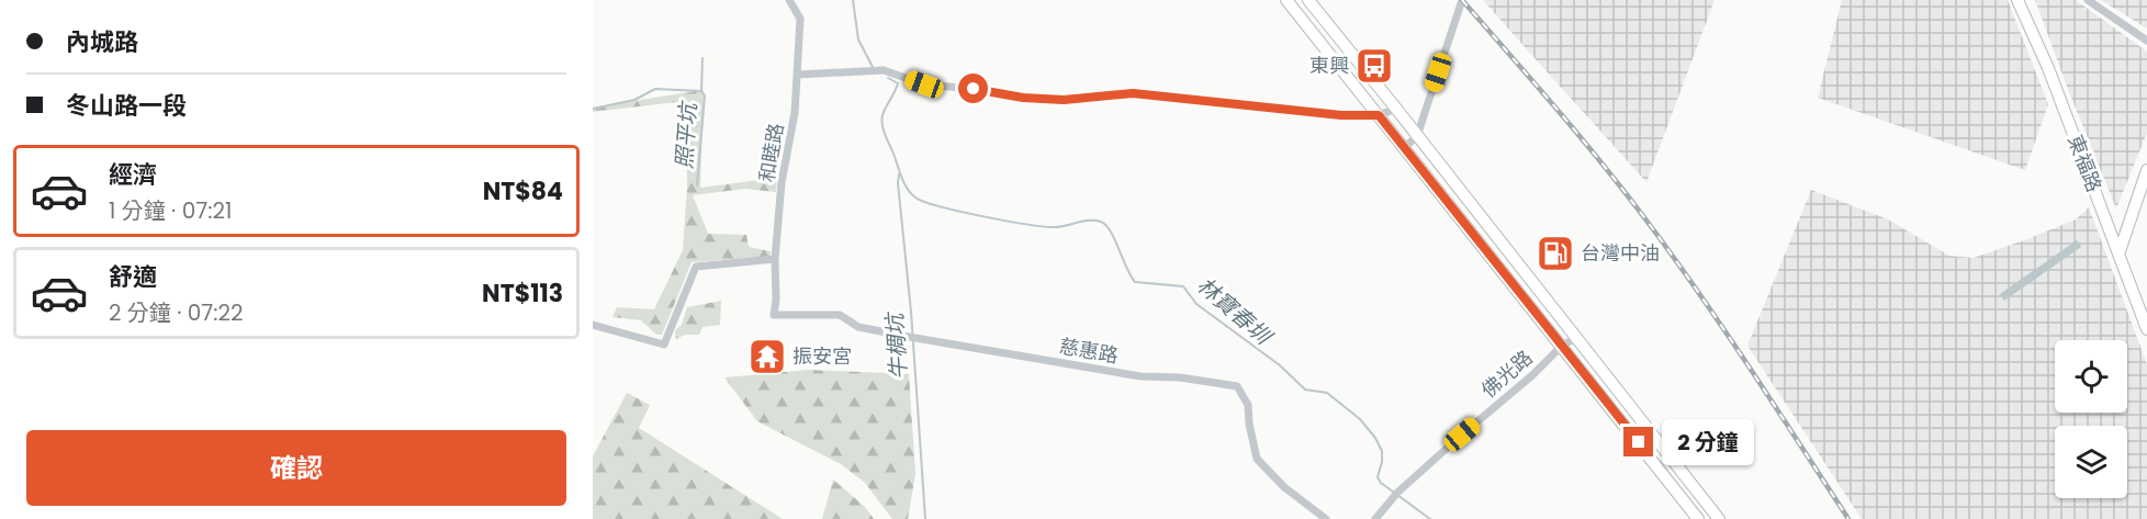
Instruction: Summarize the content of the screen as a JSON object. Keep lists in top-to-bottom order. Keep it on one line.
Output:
{"streets":{"main road":["東福路"],"street":["和睦路","慈惠路","佛光路"]},"crossings":[["和睦路","慈惠路"]],"water":["照平坑","林寶春圳","牛椆坑"],"places":{"bus stop":["東興"],"fuel station":["台灣中油"],"temple":["振安宮"]},"page":{"banner":["內城路","冬山路一段"],"list":[{"name":"經濟","note":"1 分鐘 · 07:21","value":"NT$84"},{"name":"舒適","note":"2 分鐘 · 07:22","value":"NT$113"}],"buttons":"確認","bubble":"2 分鐘"}}
